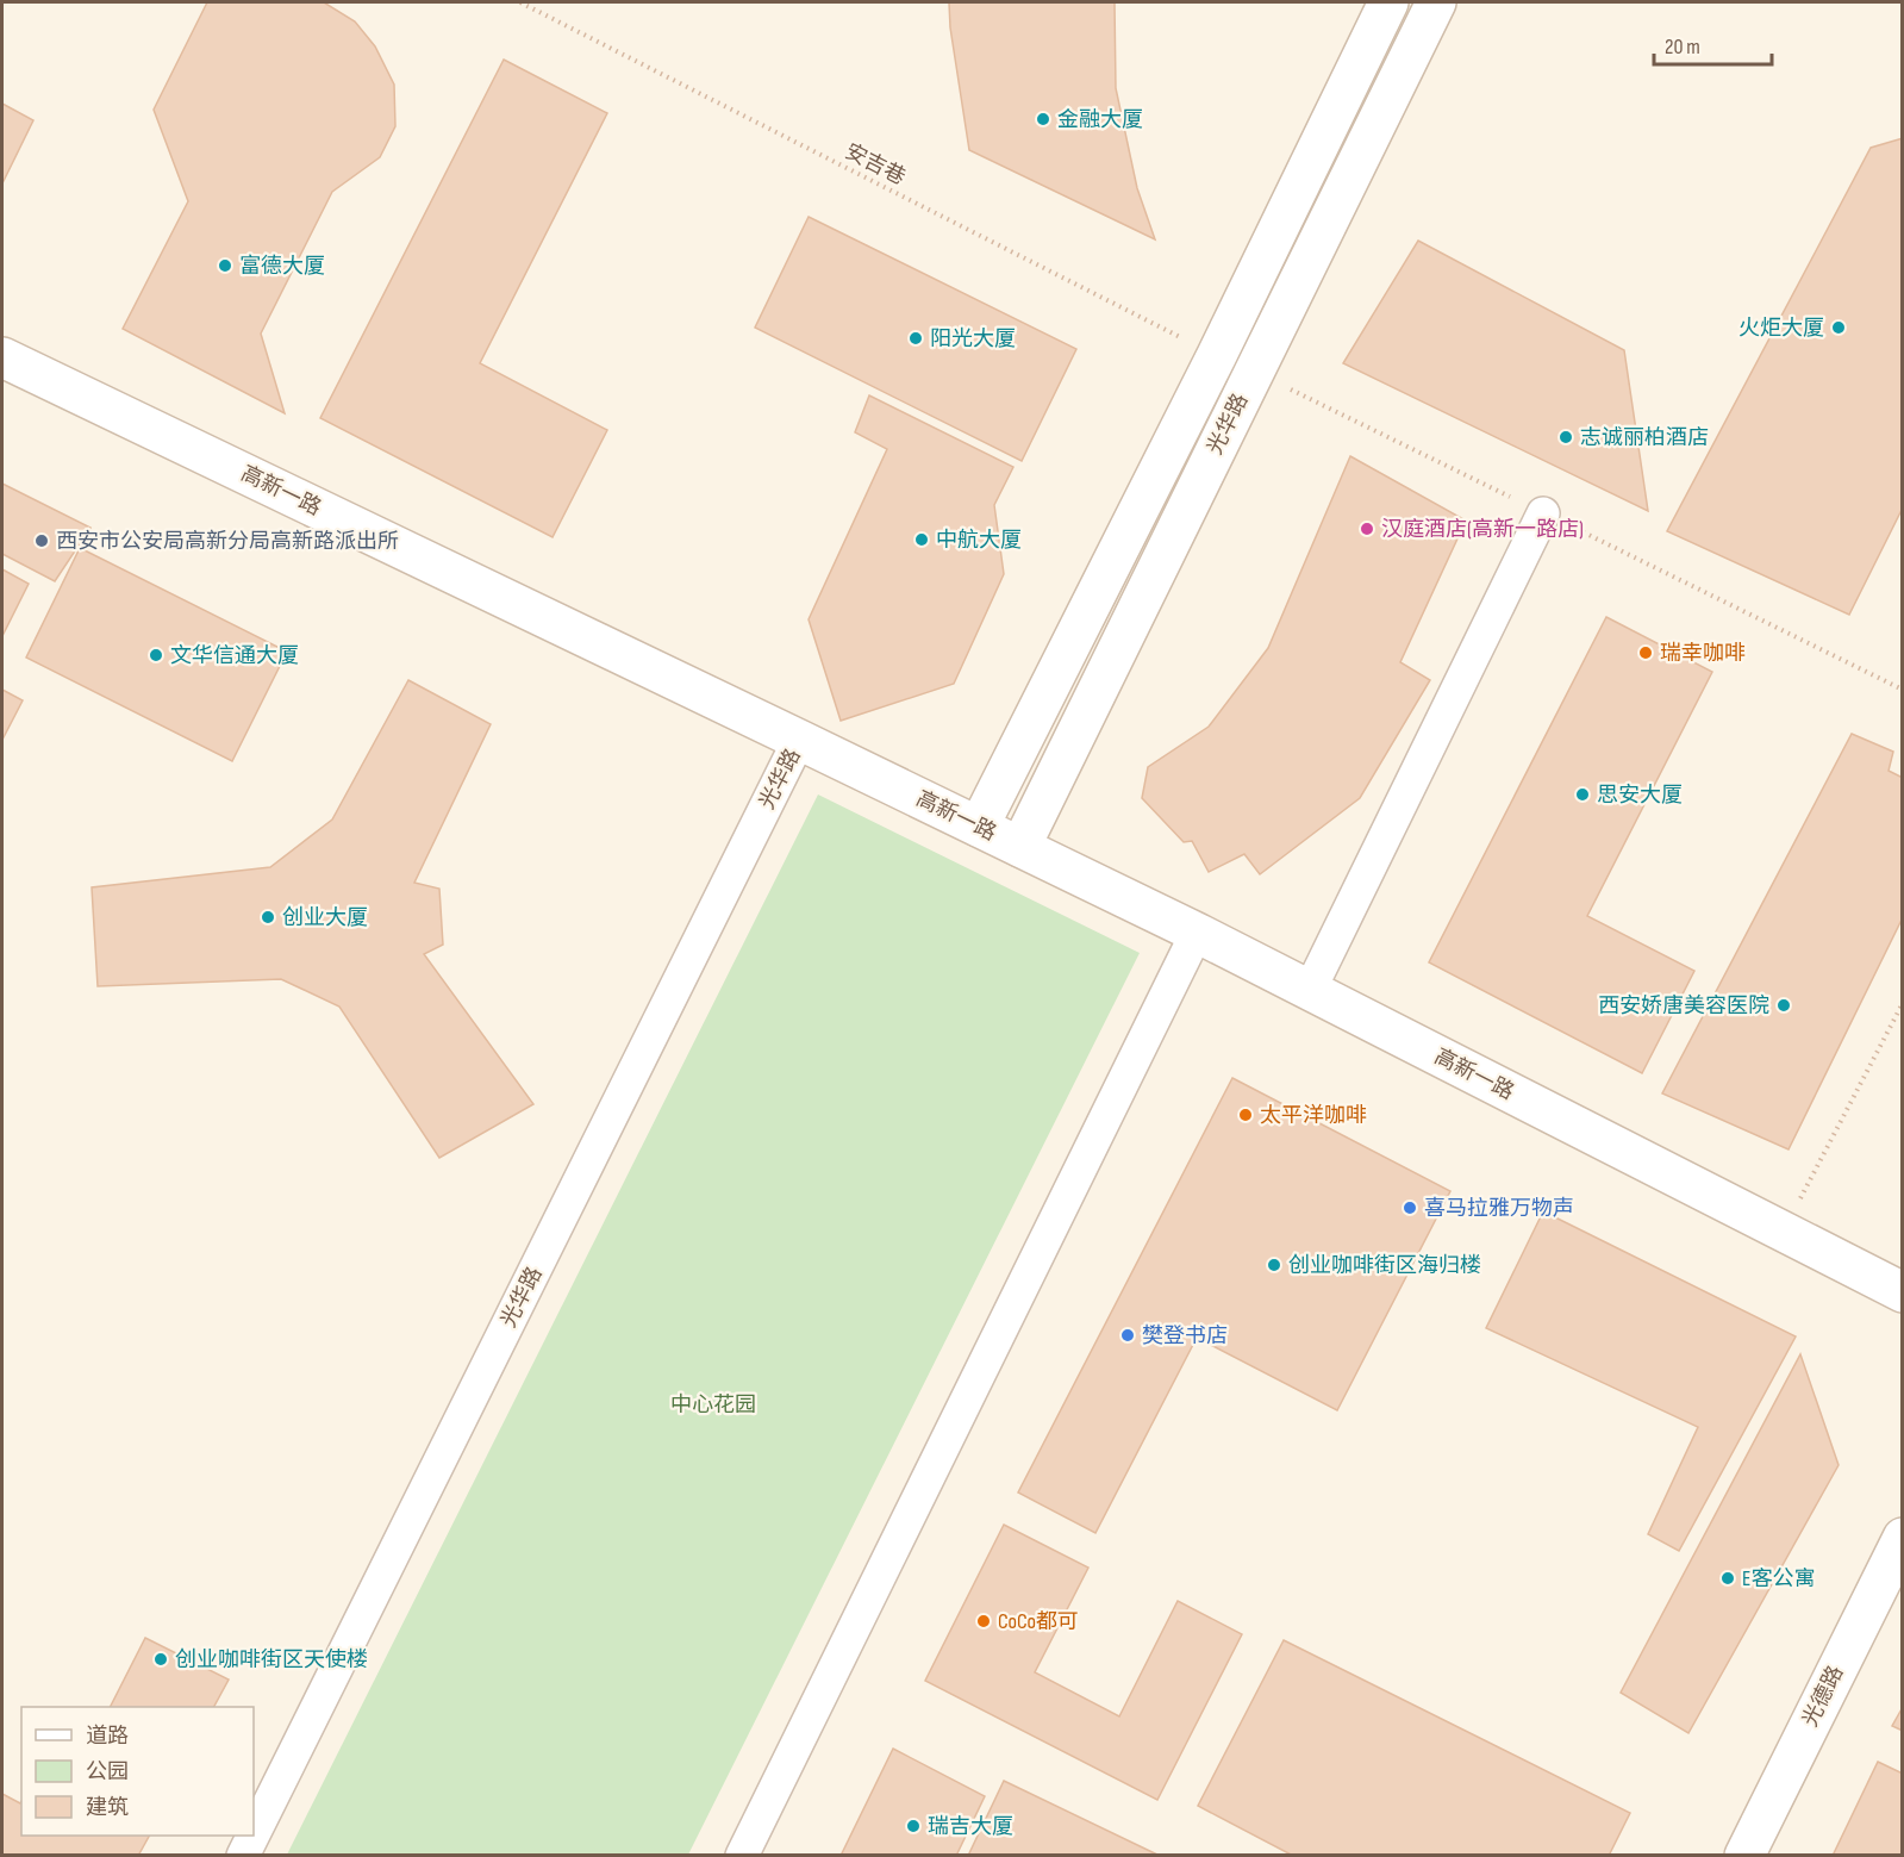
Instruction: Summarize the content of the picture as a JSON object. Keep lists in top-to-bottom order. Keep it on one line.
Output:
{"streets":{"street":["光华路","高新一路","光德路"],"path":["安吉巷"]},"crossings":[["安吉巷","光华路"],["光华路","高新一路"]],"parks":["中心花园"],"places":["金融大厦","富德大厦","火炬大厦","阳光大厦","志诚丽柏酒店","汉庭酒店(高新一路店)","中航大厦","西安市公安局高新分局高新路派出所","瑞幸咖啡","文华信通大厦","思安大厦","创业大厦","西安娇唐美容医院","太平洋咖啡","喜马拉雅万物声","创业咖啡街区海归楼","樊登书店","E客公寓","CoCo都可","创业咖啡街区天使楼","瑞吉大厦"],"legend":["道路","公园","建筑"],"scale_bar":"20 m"}
